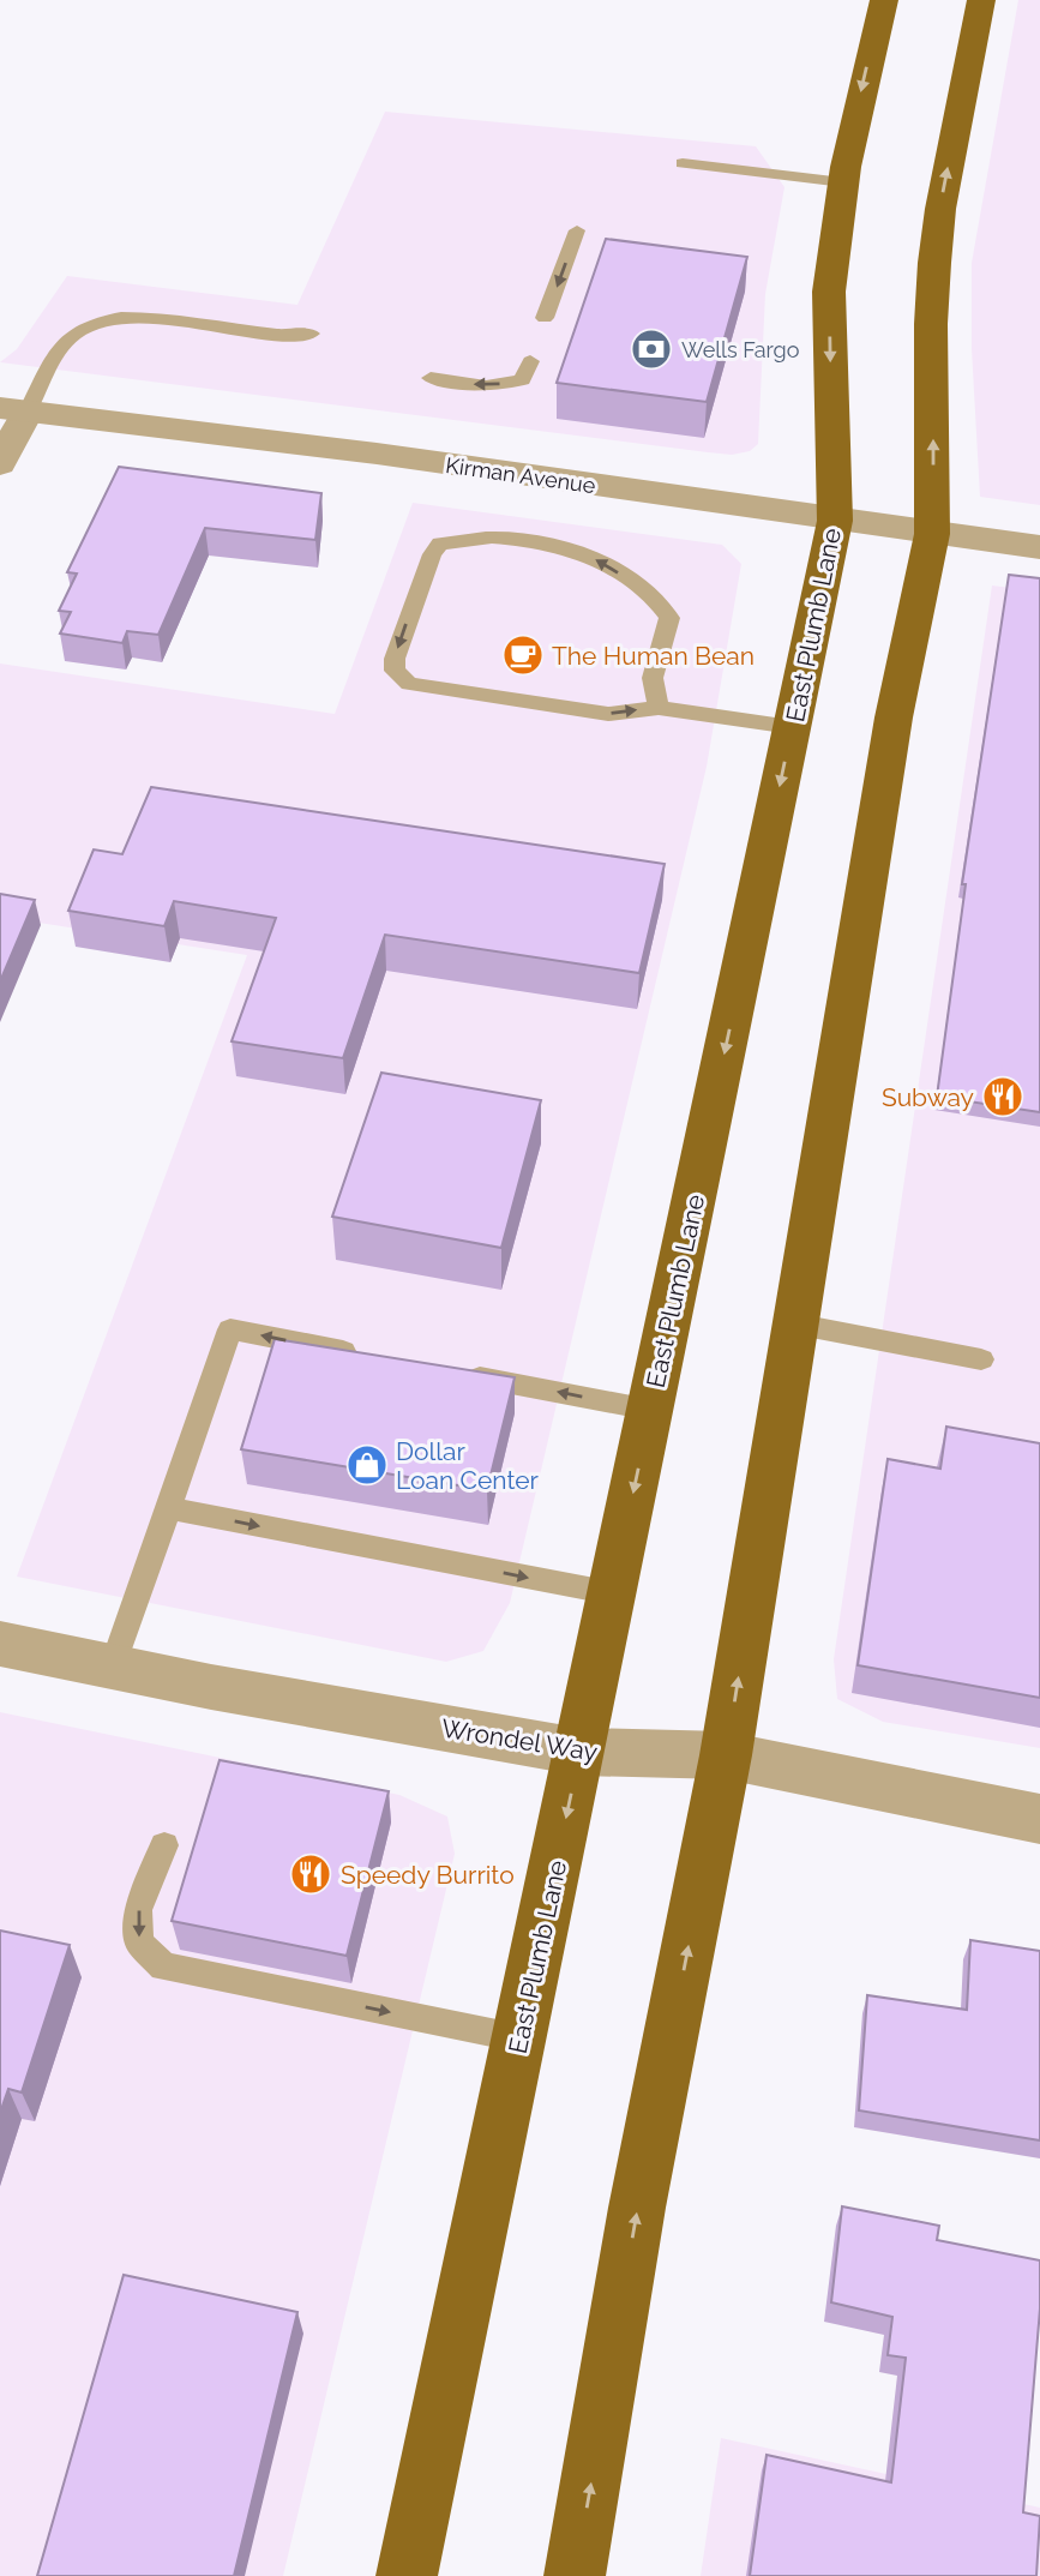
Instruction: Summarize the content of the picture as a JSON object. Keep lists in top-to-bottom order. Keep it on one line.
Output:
{"streets":{"main road":["East Plumb Lane"],"street":["Kirman Avenue","Wrondel Way"]},"crossings":[["Kirman Avenue","East Plumb Lane"],["East Plumb Lane","Wrondel Way"]],"places":{"bank":["Wells Fargo"],"cafe":["The Human Bean"],"restaurant":["Subway","Speedy Burrito"],"shop":["Dollar Loan Center"]}}
